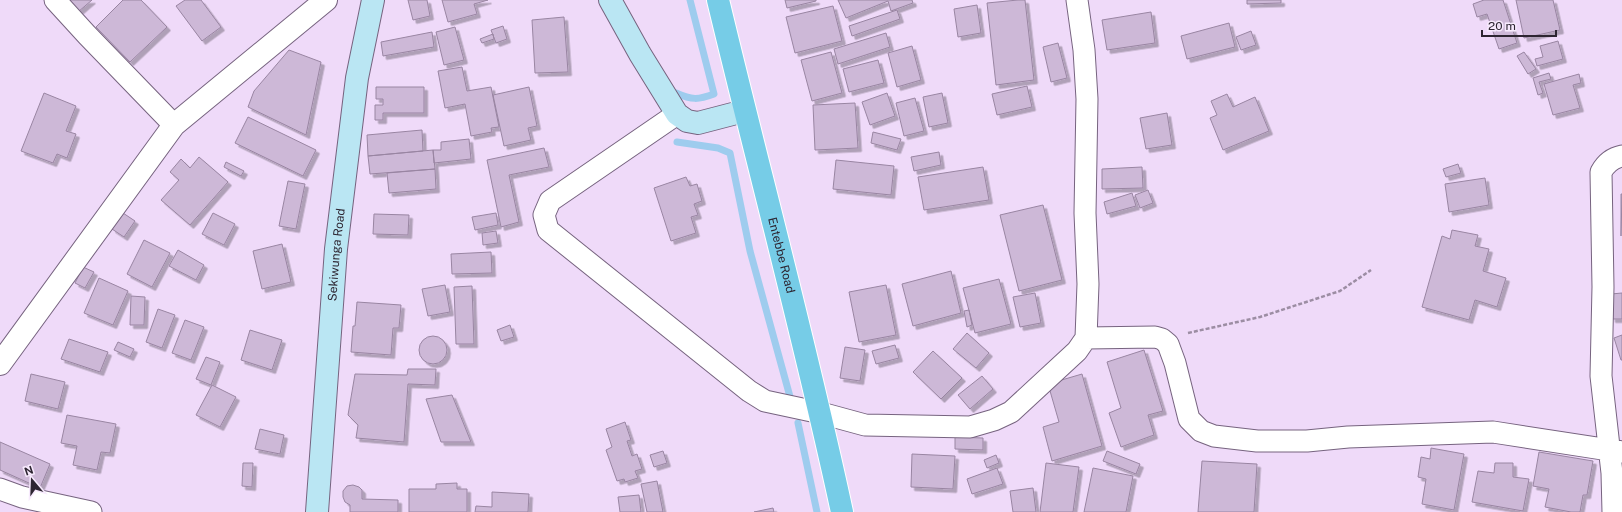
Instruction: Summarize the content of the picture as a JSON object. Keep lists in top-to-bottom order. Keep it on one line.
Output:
{"streets":{"main road":["Sekiwunga Road","Entebbe Road"]},"scale_bar":"20 m","north":"top"}
